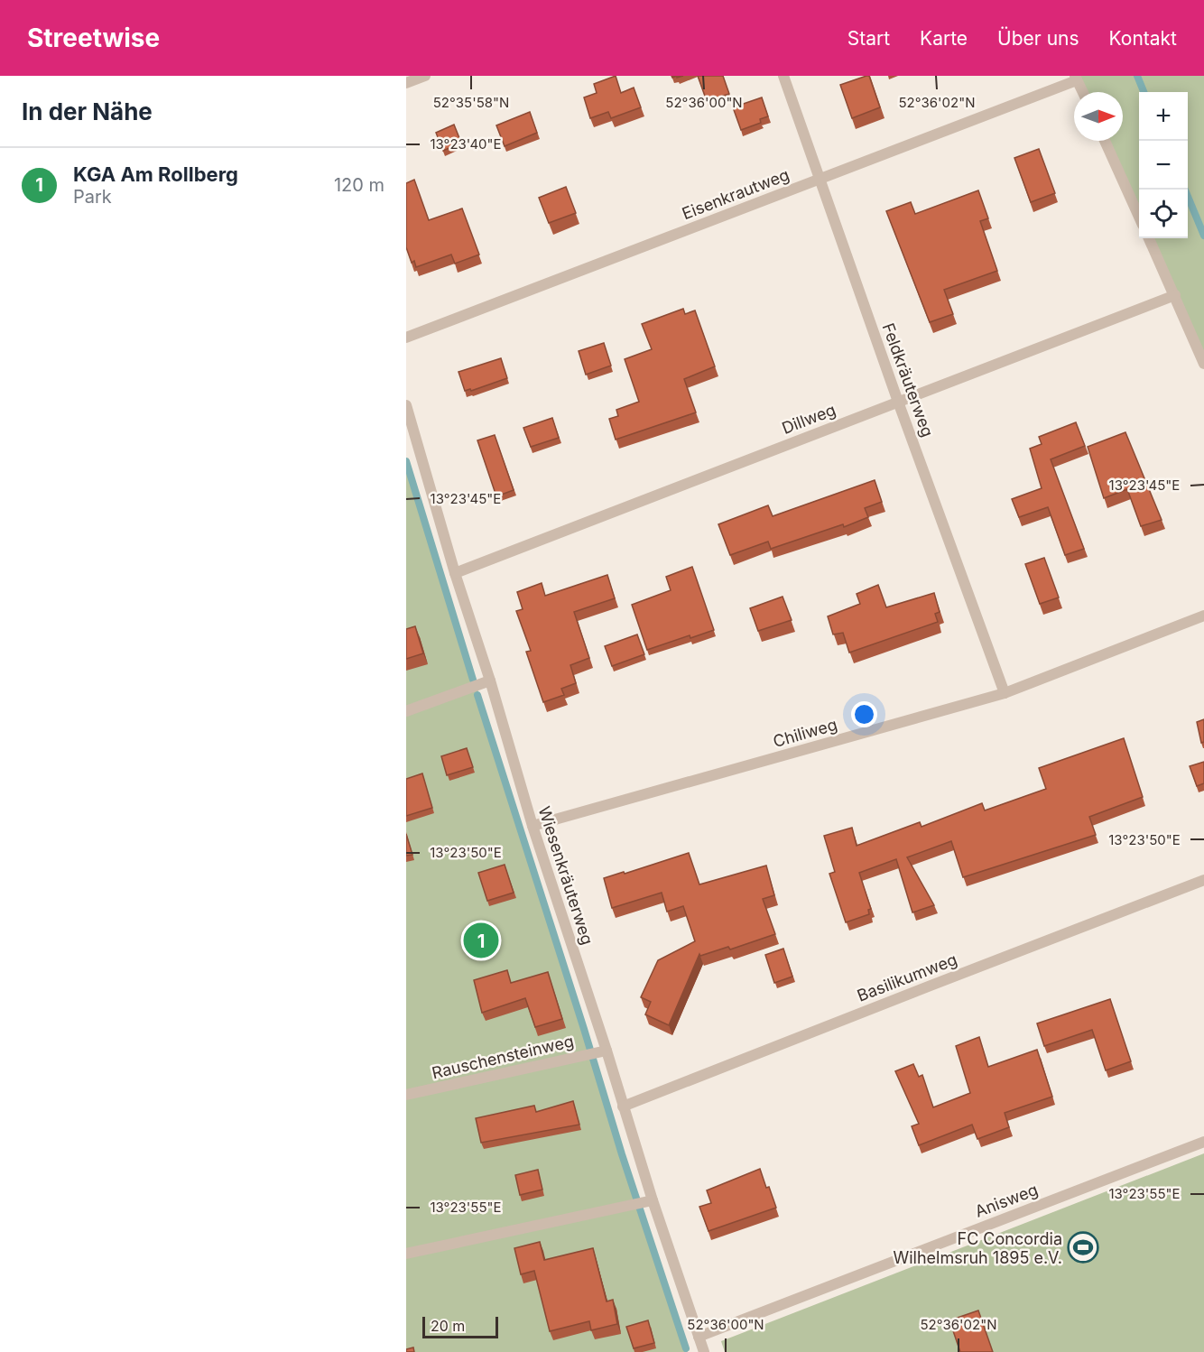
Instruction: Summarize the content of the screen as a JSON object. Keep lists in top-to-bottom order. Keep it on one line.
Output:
{"streets":{"lane":["Eisenkrautweg","Feldkräuterweg","Dillweg","Chiliweg","Wiesenkräuterweg","Basilikumweg","Rauschensteinweg","Anisweg"]},"crossings":[["Eisenkrautweg","Feldkräuterweg"],["Feldkräuterweg","Dillweg"],["Feldkräuterweg","Chiliweg"],["Dillweg","Wiesenkräuterweg"],["Chiliweg","Wiesenkräuterweg"],["Wiesenkräuterweg","Basilikumweg"],["Wiesenkräuterweg","Rauschensteinweg"],["Wiesenkräuterweg","Anisweg"]],"places":{"sports":["FC Concordia Wilhelmsruh 1895 e.V."]},"scale_bar":"20 m","north":"right","page":{"header":"Streetwise","nav":["Start","Karte","Über uns","Kontakt"],"heading":"In der Nähe","map_buttons":["+","−"],"list":[{"mark":"1","name":"KGA Am Rollberg","note":"Park","value":"120 m"}],"pins":"1","scale":"20 m"},"coordinates":["52°35'58\"N","52°36'00\"N","52°36'02\"N","13°23'40\"E","13°23'45\"E","13°23'50\"E","13°23'55\"E"]}
